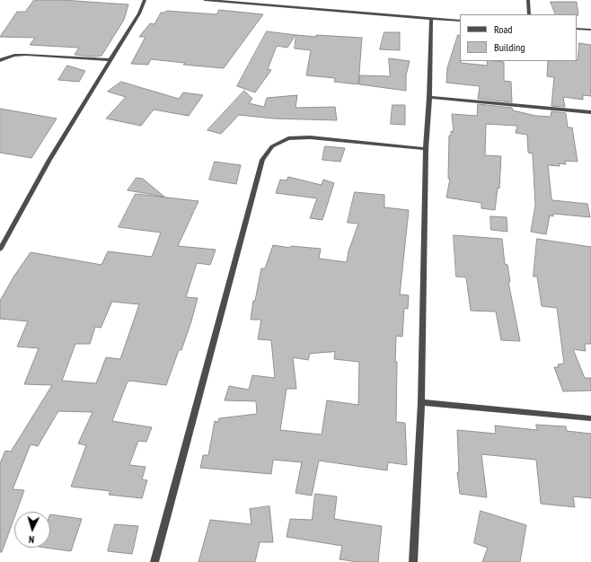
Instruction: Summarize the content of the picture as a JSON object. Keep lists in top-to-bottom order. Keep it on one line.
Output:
{"legend":["Road","Building"],"north":"bottom"}
